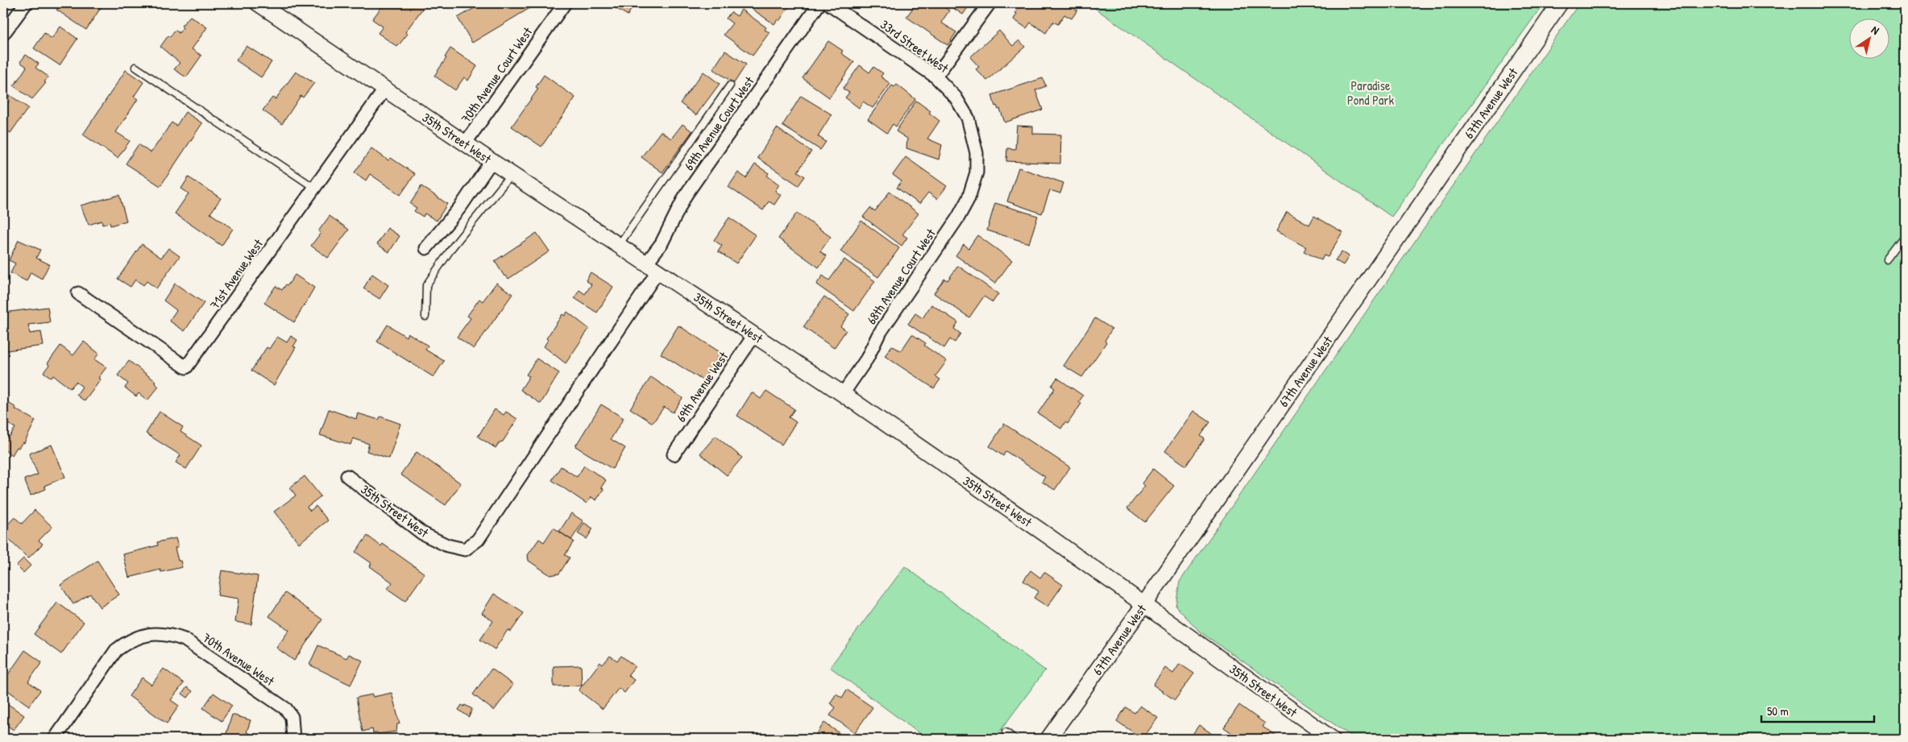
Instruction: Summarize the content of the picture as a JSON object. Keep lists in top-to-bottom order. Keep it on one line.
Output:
{"streets":{"street":["33rd Street West","70th Avenue Court West","67th Avenue West","69th Avenue Court West","35th Street West","71st Avenue West","68th Avenue Court West","69th Avenue West","70th Avenue West"]},"crossings":[["33rd Street West","68th Avenue Court West"],["70th Avenue Court West","35th Street West"],["67th Avenue West","35th Street West"],["69th Avenue Court West","35th Street West"],["35th Street West","71st Avenue West"],["35th Street West","68th Avenue Court West"],["35th Street West","69th Avenue West"]],"parks":["Paradise Pond Park"],"scale_bar":"50 m","north":"top right"}
